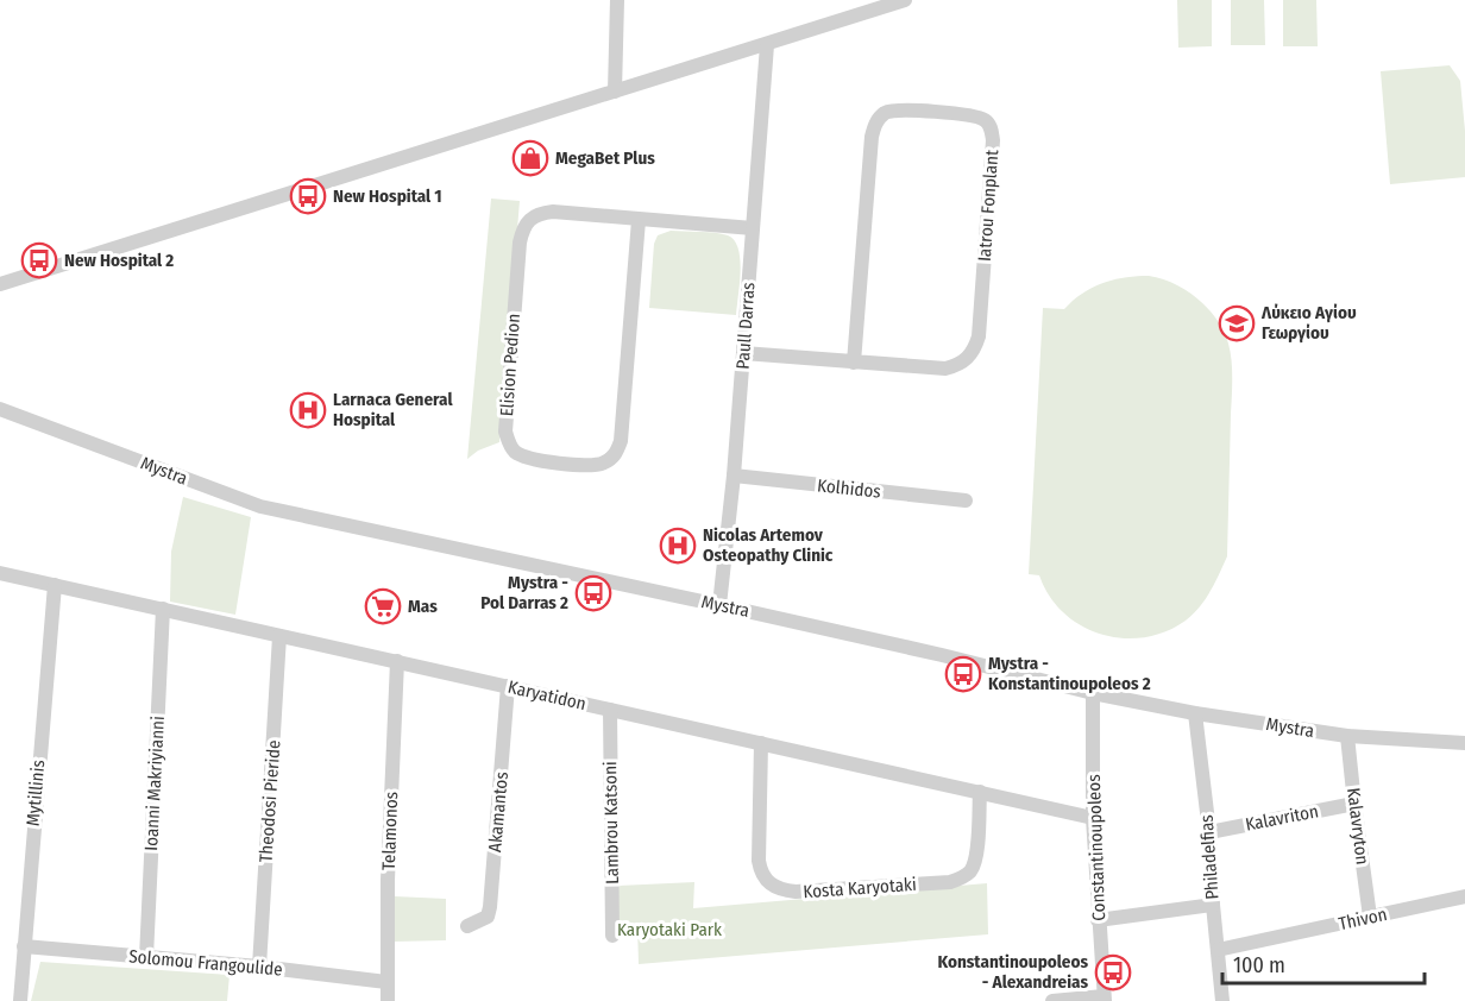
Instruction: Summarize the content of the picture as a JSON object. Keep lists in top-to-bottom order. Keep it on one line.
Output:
{"streets":{"street":["Iatrou Fonplant","Paull Darras","Elision Pedion","Mystra","Kolhidos","Karyatidon","Ioanni Makriyianni","Mytillinis","Theodosi Pieride","Akamantos","Kalavriton","Lambrou Katsoni","Kalavryton","Telamonos","Constantinoupoleos","Philadelfias","Kosta Karyotaki","Thivon","Solomou Frangoulide"]},"crossings":[["Iatrou Fonplant","Paull Darras"],["Paull Darras","Elision Pedion"],["Paull Darras","Mystra"],["Paull Darras","Kolhidos"],["Mystra","Kalavryton"],["Mystra","Constantinoupoleos"],["Mystra","Philadelfias"],["Karyatidon","Ioanni Makriyianni"],["Karyatidon","Mytillinis"],["Karyatidon","Theodosi Pieride"],["Karyatidon","Akamantos"],["Karyatidon","Lambrou Katsoni"],["Karyatidon","Telamonos"],["Karyatidon","Constantinoupoleos"],["Karyatidon","Kosta Karyotaki"],["Ioanni Makriyianni","Solomou Frangoulide"],["Mytillinis","Solomou Frangoulide"],["Theodosi Pieride","Solomou Frangoulide"],["Kalavriton","Kalavryton"],["Kalavriton","Philadelfias"],["Kalavryton","Thivon"],["Telamonos","Solomou Frangoulide"],["Philadelfias","Thivon"]],"parks":["Karyotaki Park"],"places":{"shop":["MegaBet Plus"],"bus stop":["New Hospital 1","New Hospital 2","Mystra - Pol Darras 2","Mystra - Konstantinoupoleos 2","Konstantinoupoleos - Alexandreias"],"school or university":["Λύκειο Αγίου Γεωργίου"],"hospital":["Larnaca General Hospital","Nicolas Artemov Osteopathy Clinic"],"supermarket":["Mas"]},"scale_bar":"100 m"}
